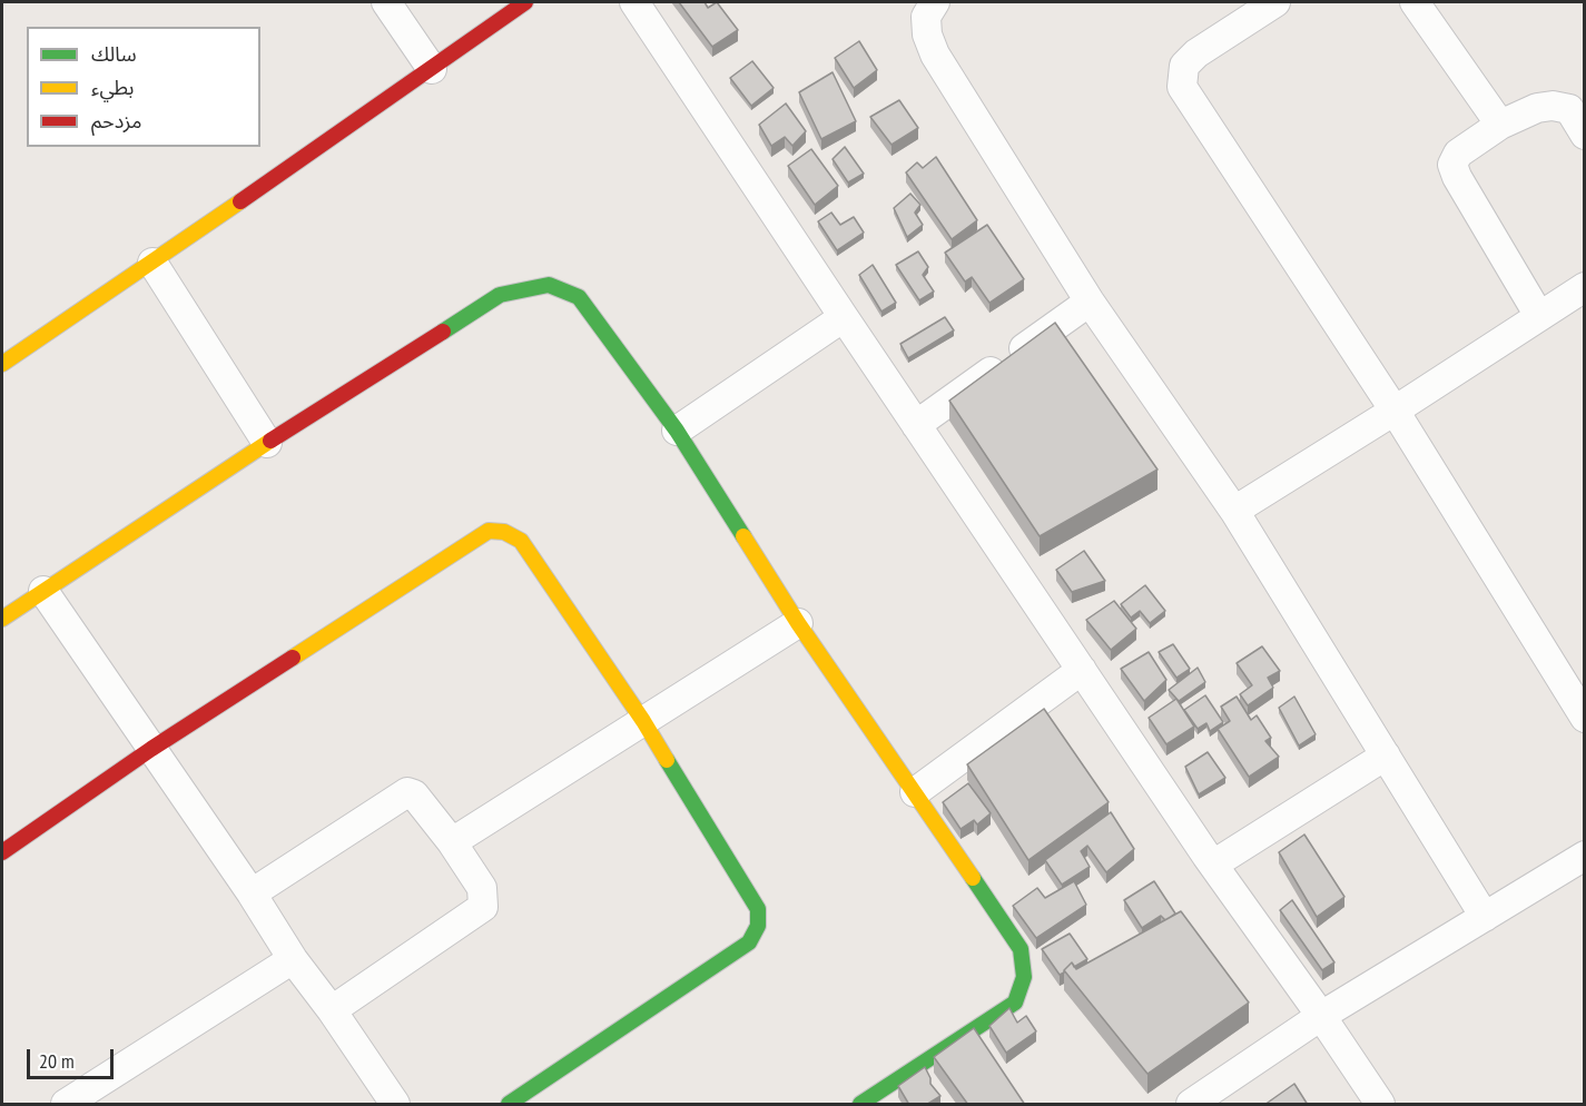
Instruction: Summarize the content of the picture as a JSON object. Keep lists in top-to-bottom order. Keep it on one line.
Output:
{"legend":["سالك","بطيء","مزدحم"],"scale_bar":"20 m"}
